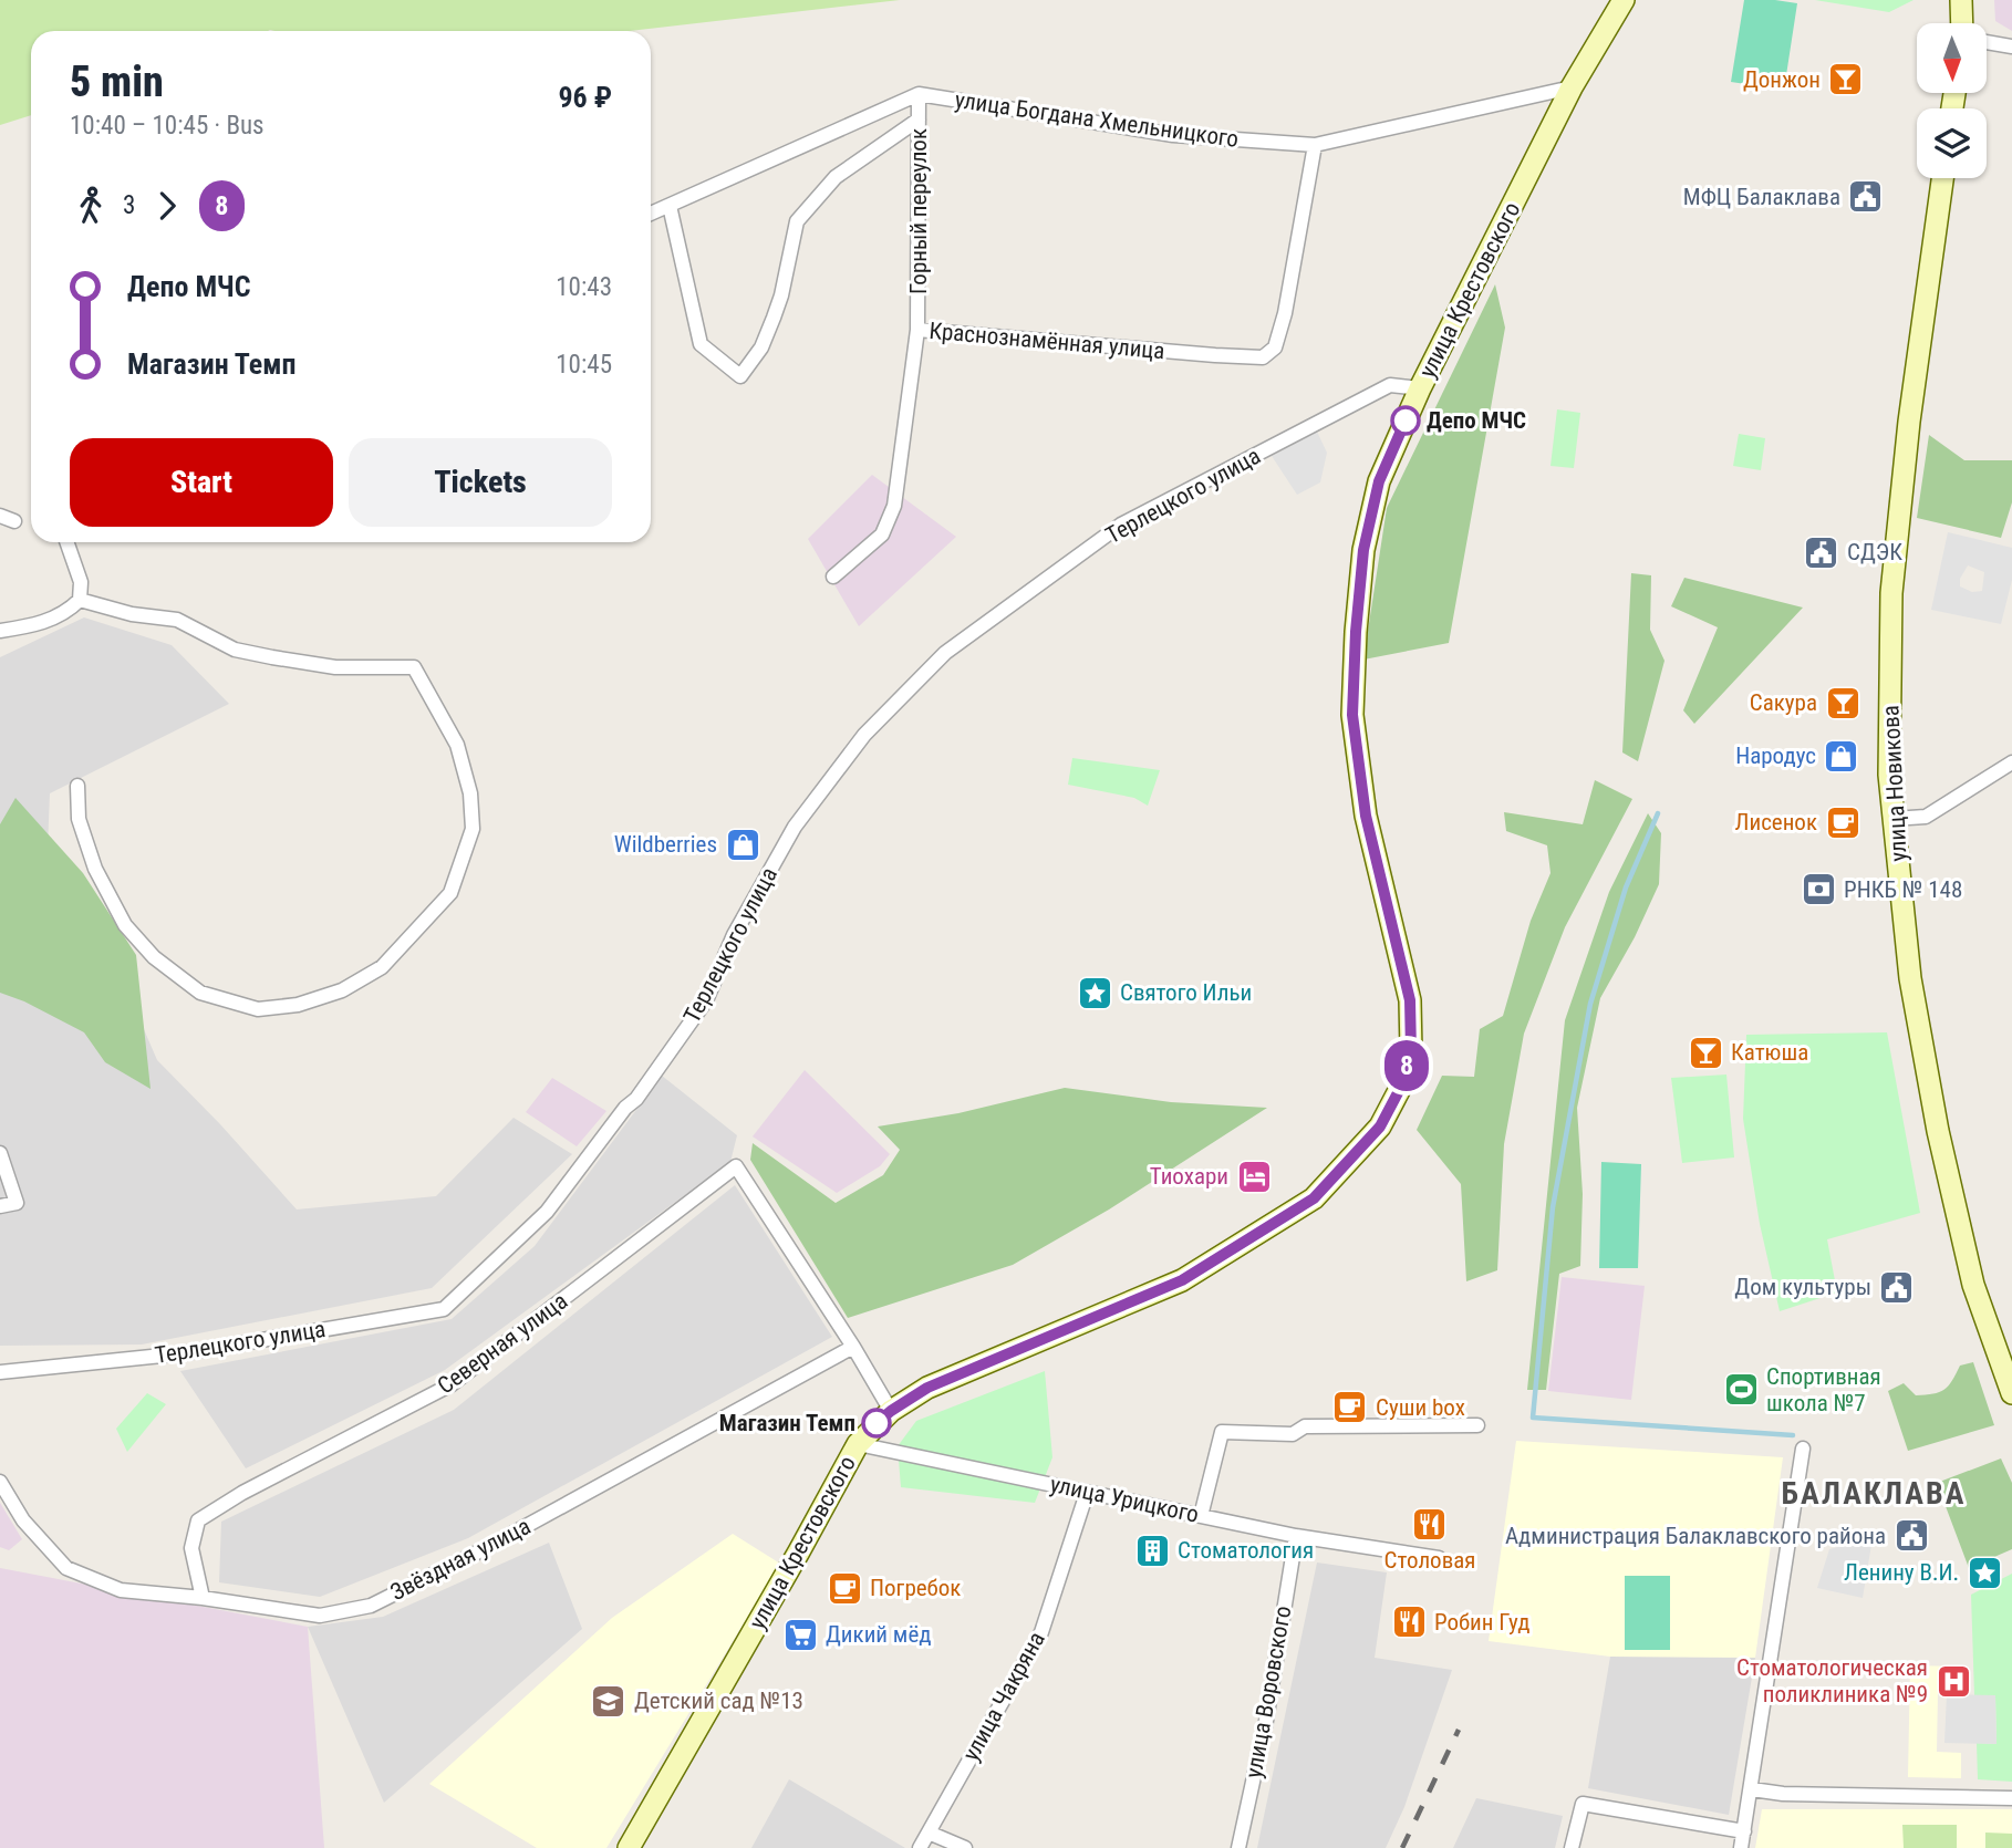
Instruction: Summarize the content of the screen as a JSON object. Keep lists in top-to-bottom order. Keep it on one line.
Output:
{"streets":{"main road":["улица Крестовского","улица Новикова"],"street":["улица Богдана Хмельницкого","Горный переулок","Краснознамённая улица","Терлецкого улица","Северная улица","улица Урицкого","Звёздная улица","улица Воровского","улица Чакряна"]},"crossings":[["улица Богдана Хмельницкого","Горный переулок"],["улица Богдана Хмельницкого","улица Крестовского"],["улица Богдана Хмельницкого","Краснознамённая улица"],["Горный переулок","Краснознамённая улица"],["улица Крестовского","Терлецкого улица"],["улица Крестовского","улица Урицкого"],["Северная улица","Звёздная улица"],["улица Урицкого","улица Воровского"],["улица Урицкого","улица Чакряна"]],"districts":["БАЛАКЛАВА"],"places":{"bar":["Донжон","Сакура","Катюша"],"public building":["МФЦ Балаклава","СДЭК","Дом культуры","Администрация Балаклавского района"],"other":["Депо МЧС","Магазин Темп"],"shop":["Народус","Wildberries"],"cafe":["Лисенок","Суши box","Погребок"],"bank":["РНКБ № 148"],"place":["Святого Ильи","Ленину В.И."],"hotel":["Тиохари"],"sports":["Спортивная школа №7"],"restaurant":["Столовая","Робин Гуд"],"building":["Стоматология"],"supermarket":["Дикий мёд"],"hospital":["Стоматологическая поликлиника №9"],"school or university":["Детский сад №13"]},"lines":["bus line 8"],"north":"bottom","page":{"on_map":"8","heading":["5 min","10:40 – 10:45 · Bus","96 ₽"],"legs":["3","8"],"list":[{"name":"Депо МЧС","value":"10:43"},{"name":"Магазин Темп","value":"10:45"}],"buttons":["Start","Tickets"]}}
